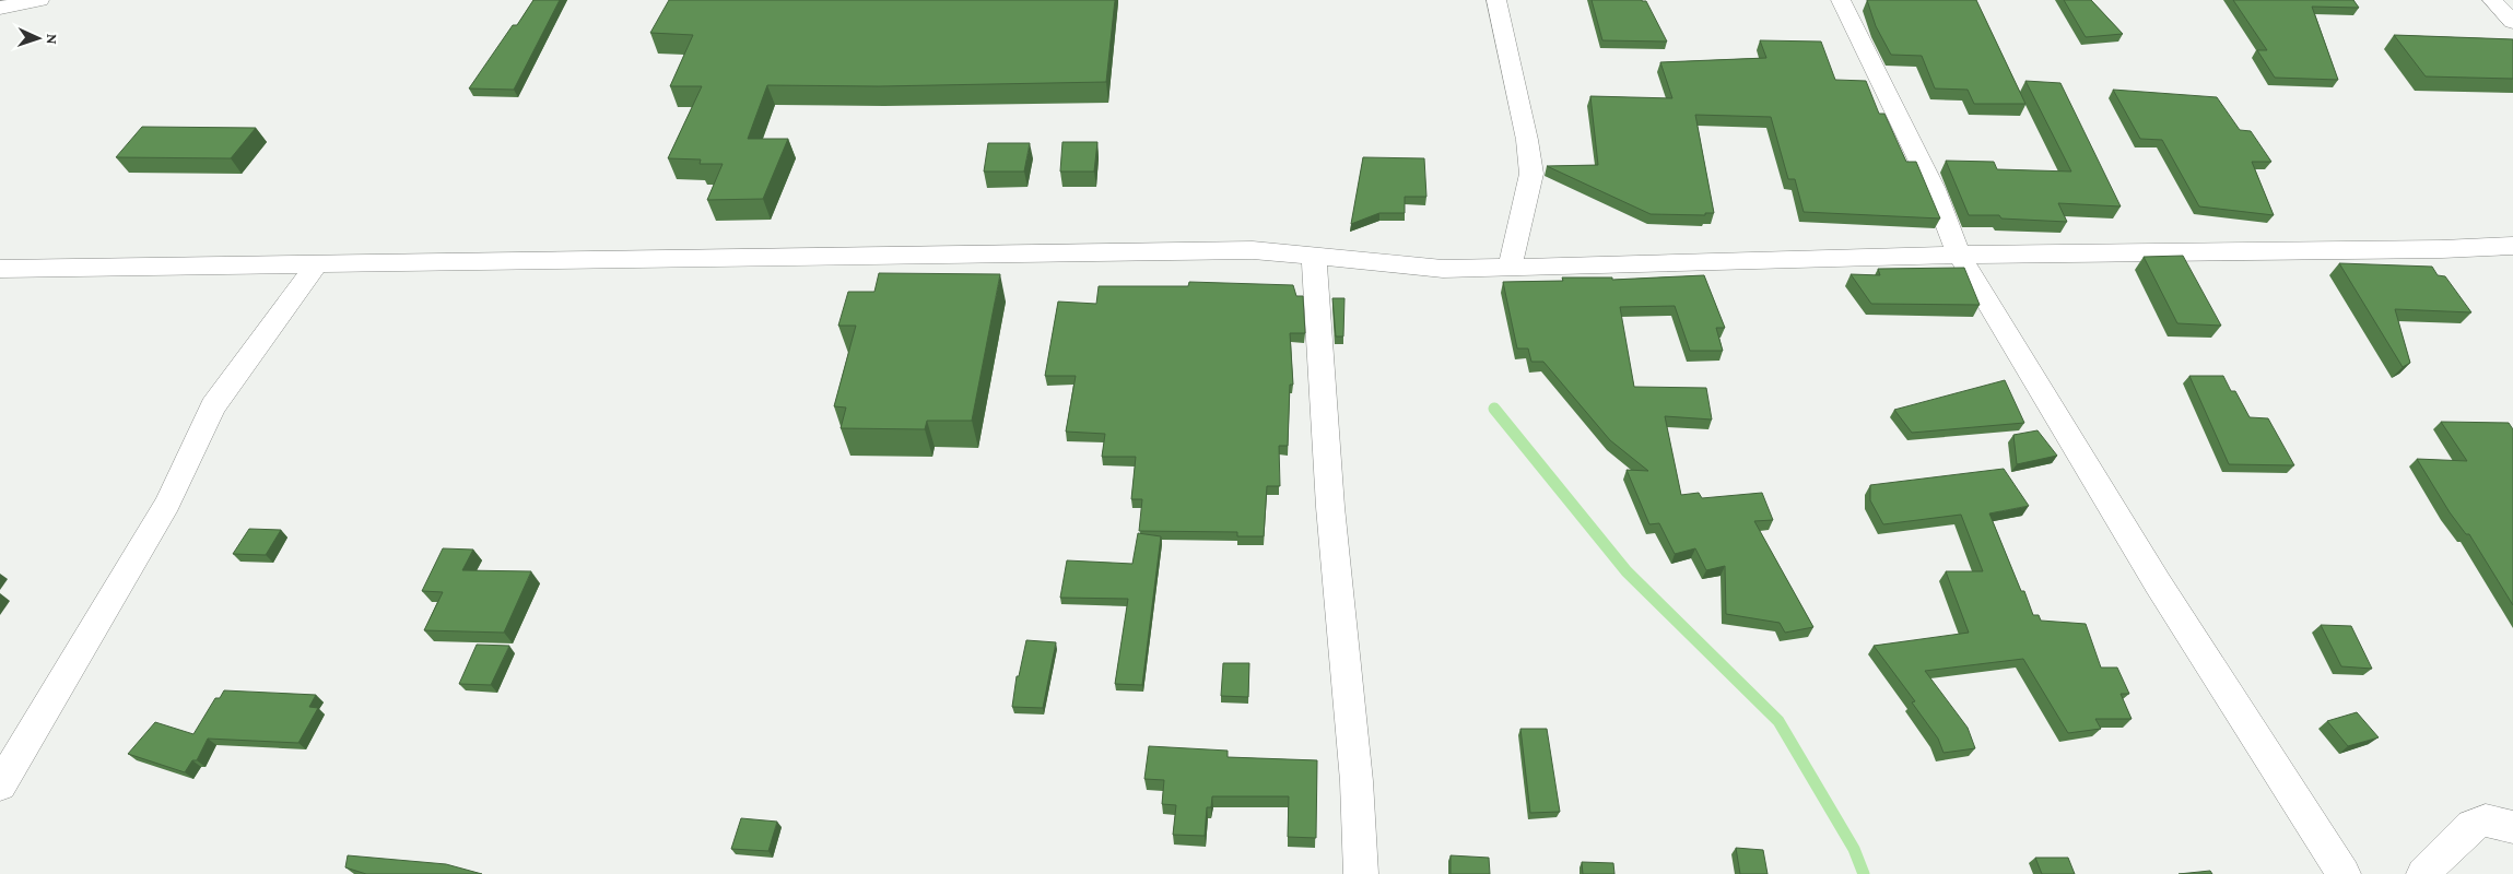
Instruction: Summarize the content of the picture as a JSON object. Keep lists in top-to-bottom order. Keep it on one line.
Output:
{"north":"right"}
